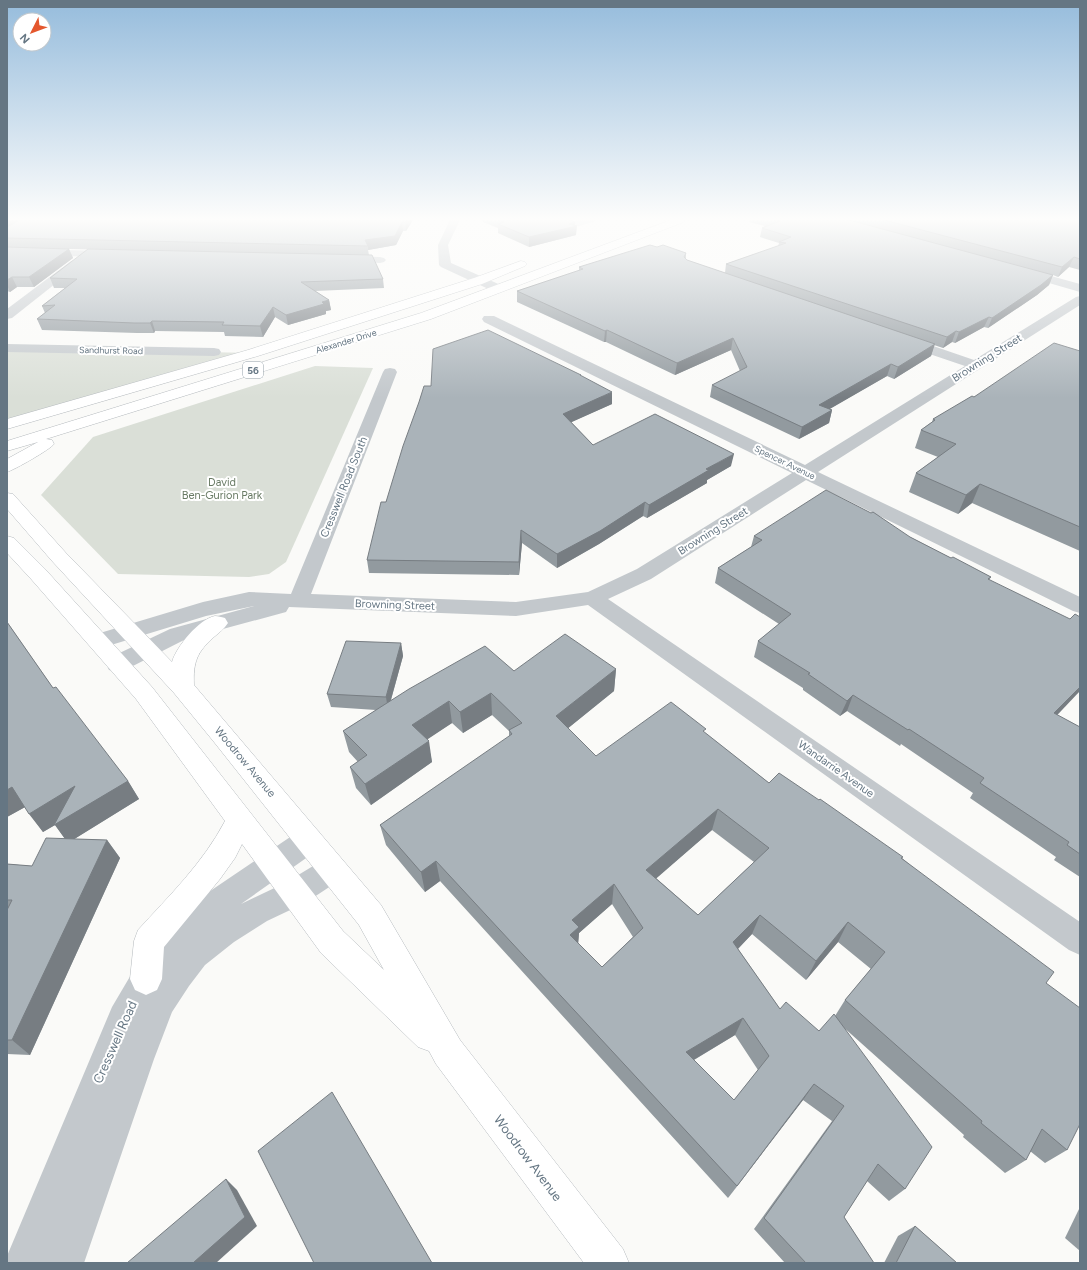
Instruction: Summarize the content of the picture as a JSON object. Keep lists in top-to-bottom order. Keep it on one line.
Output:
{"streets":{"main road":["Alexander Drive","56","Woodrow Avenue"],"street":["Sandhurst Road","Browning Street","Spencer Avenue","Cresswell Road South","Wandarrie Avenue","Cresswell Road"]},"crossings":[["Browning Street","Spencer Avenue"],["Browning Street","Cresswell Road South"],["Browning Street","Woodrow Avenue"],["Browning Street","Wandarrie Avenue"],["Woodrow Avenue","Cresswell Road"]],"parks":["David Ben-Gurion Park"],"north":"bottom left"}
